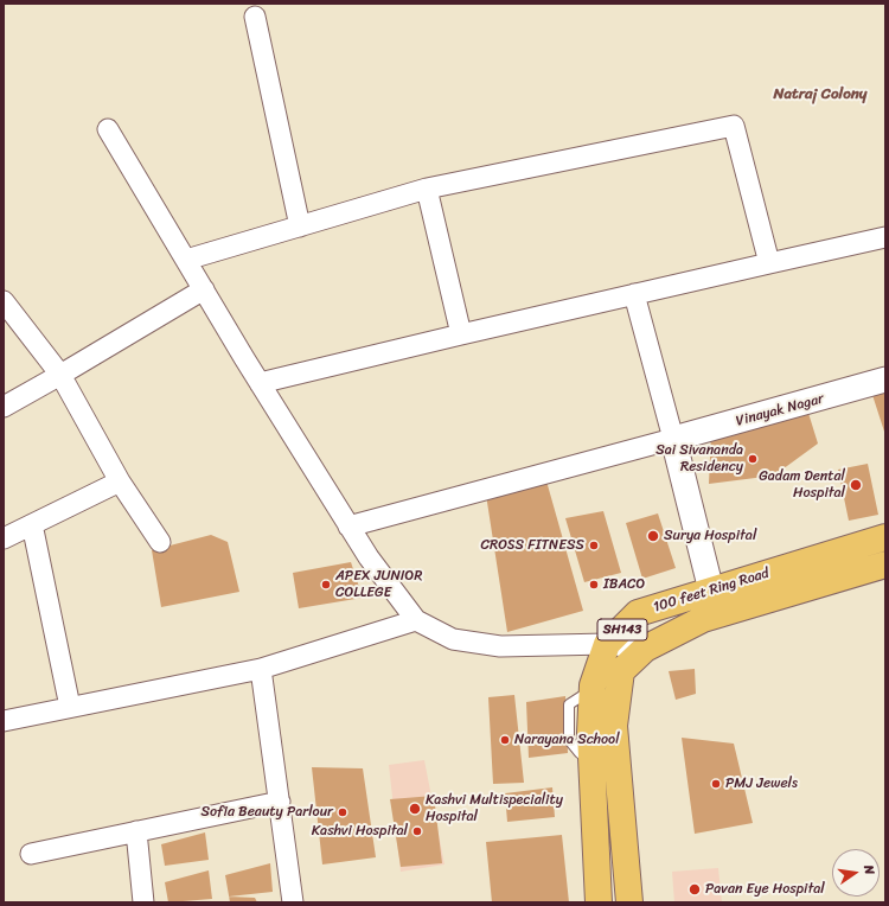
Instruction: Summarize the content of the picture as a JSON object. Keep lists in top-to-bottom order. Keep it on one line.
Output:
{"streets":{"main road":["100 feet Ring Road","SH143"],"street":["Vinayak Nagar"]},"districts":["Natraj Colony"],"places":["Sai Sivananda Residency","Gadam Dental Hospital","Surya Hospital","CROSS FITNESS","APEX JUNIOR COLLEGE","IBACO","Narayana School","PMJ Jewels","Kashvi Multispeciality Hospital","Sofia Beauty Parlour","Kashvi Hospital","Pavan Eye Hospital"],"north":"right"}
